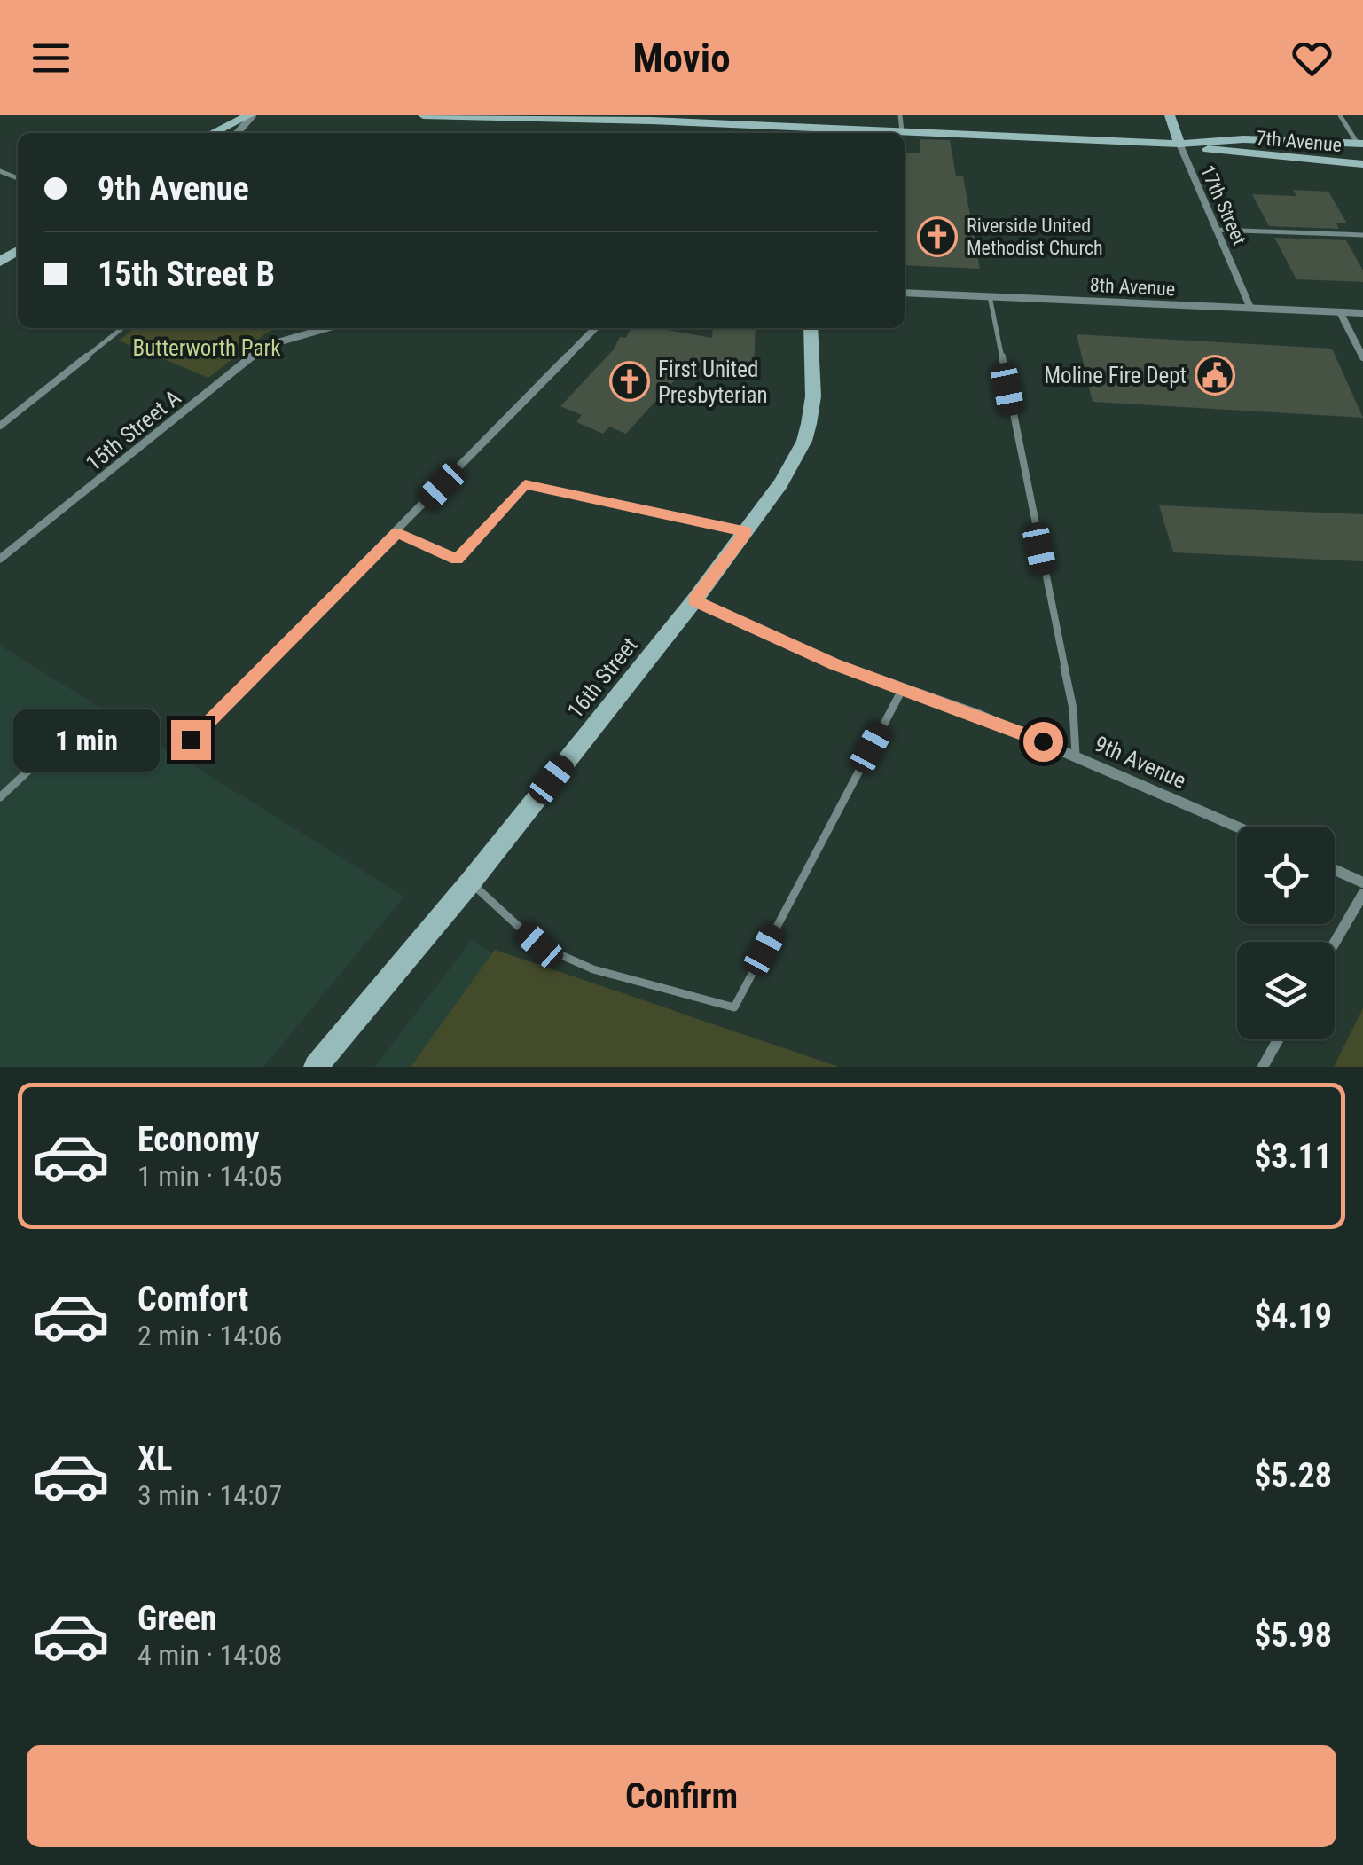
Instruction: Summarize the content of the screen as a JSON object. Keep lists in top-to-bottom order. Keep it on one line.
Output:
{"streets":{"street":["7th Avenue","17th Street","8th Avenue","15th Street A","16th Street","9th Avenue"]},"crossings":[["7th Avenue","17th Street"],["17th Street","8th Avenue"],["16th Street","9th Avenue"]],"parks":["Butterworth Park"],"places":{"church":["Riverside United Methodist Church","First United Presbyterian"],"public building":["Moline Fire Dept"]},"page":{"header":"Movio","banner":["9th Avenue","15th Street B"],"bubble":"1 min","list":[{"name":"Economy","note":"1 min · 14:05","value":"$3.11"},{"name":"Comfort","note":"2 min · 14:06","value":"$4.19"},{"name":"XL","note":"3 min · 14:07","value":"$5.28"},{"name":"Green","note":"4 min · 14:08","value":"$5.98"}],"buttons":"Confirm"}}
